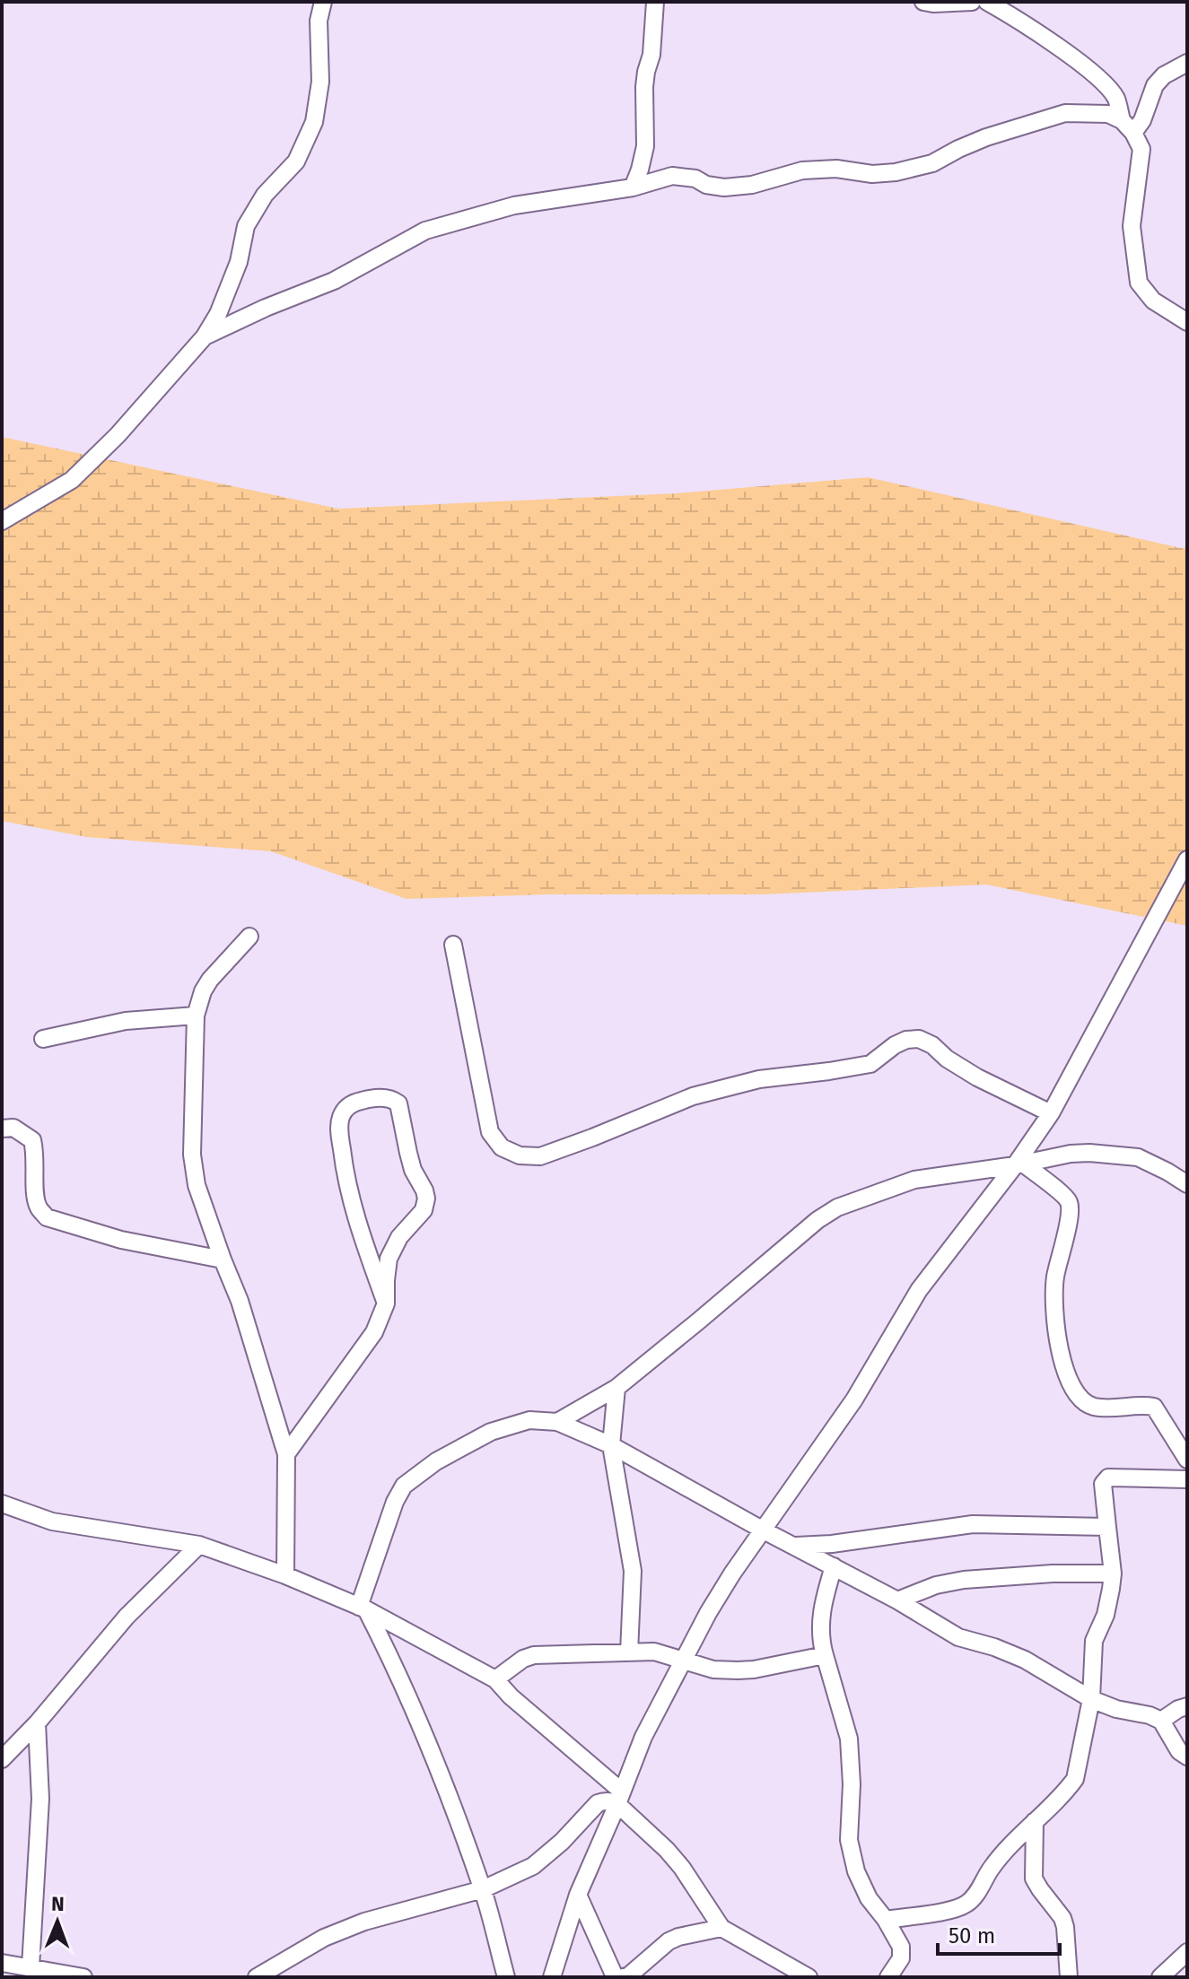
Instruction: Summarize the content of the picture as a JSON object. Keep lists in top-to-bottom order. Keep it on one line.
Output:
{"scale_bar":"50 m","north":"top"}
